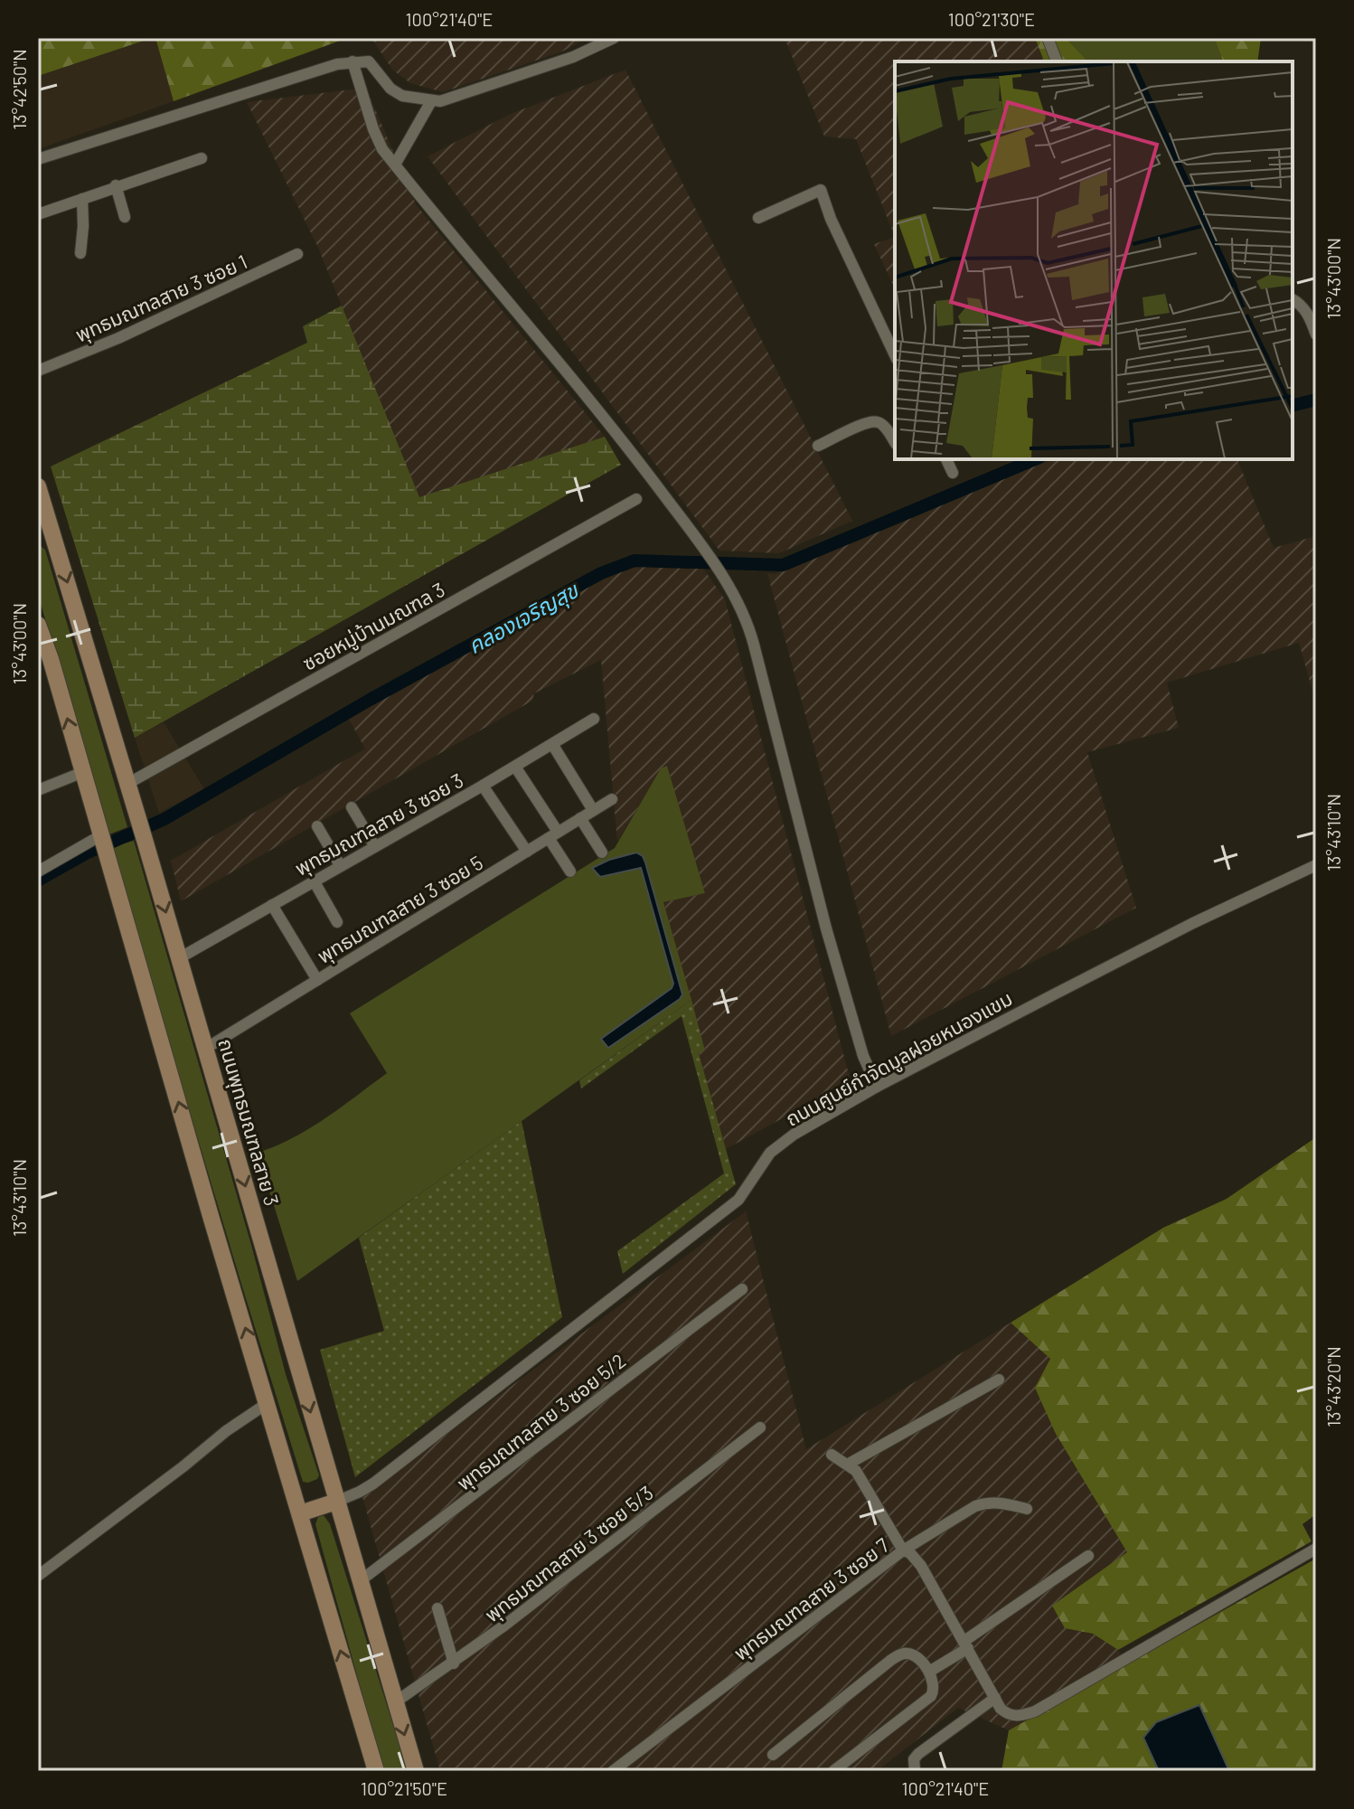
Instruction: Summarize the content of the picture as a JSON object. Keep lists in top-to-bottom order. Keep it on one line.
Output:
{"streets":{"main road":["ถนนพุทธมณฑลสาย 3"],"street":["พุทธมณฑลสาย 3 ซอย 1","ซอยหมู่บ้านมณฑล 3","พุทธมณฑลสาย 3 ซอย 3","พุทธมณฑลสาย 3 ซอย 5","ถนนศูนย์กำจัดมูลฝอยหนองแขม","พุทธมณฑลสาย 3 ซอย 5/2","พุทธมณฑลสาย 3 ซอย 5/3","พุทธมณฑลสาย 3 ซอย 7"]},"crossings":[["ซอยหมู่บ้านมณฑล 3","ถนนพุทธมณฑลสาย 3"],["พุทธมณฑลสาย 3 ซอย 3","ถนนพุทธมณฑลสาย 3"],["พุทธมณฑลสาย 3 ซอย 5","ถนนพุทธมณฑลสาย 3"],["ถนนศูนย์กำจัดมูลฝอยหนองแขม","ถนนพุทธมณฑลสาย 3"],["ถนนพุทธมณฑลสาย 3","พุทธมณฑลสาย 3 ซอย 5/2"],["ถนนพุทธมณฑลสาย 3","พุทธมณฑลสาย 3 ซอย 5/3"]],"water":["คลองเจริญสุข"],"coordinates":["100°21'40\"E","100°21'30\"E","13°42'50\"N","13°43'00\"N","13°43'10\"N","13°43'20\"N","100°21'50\"E"]}
